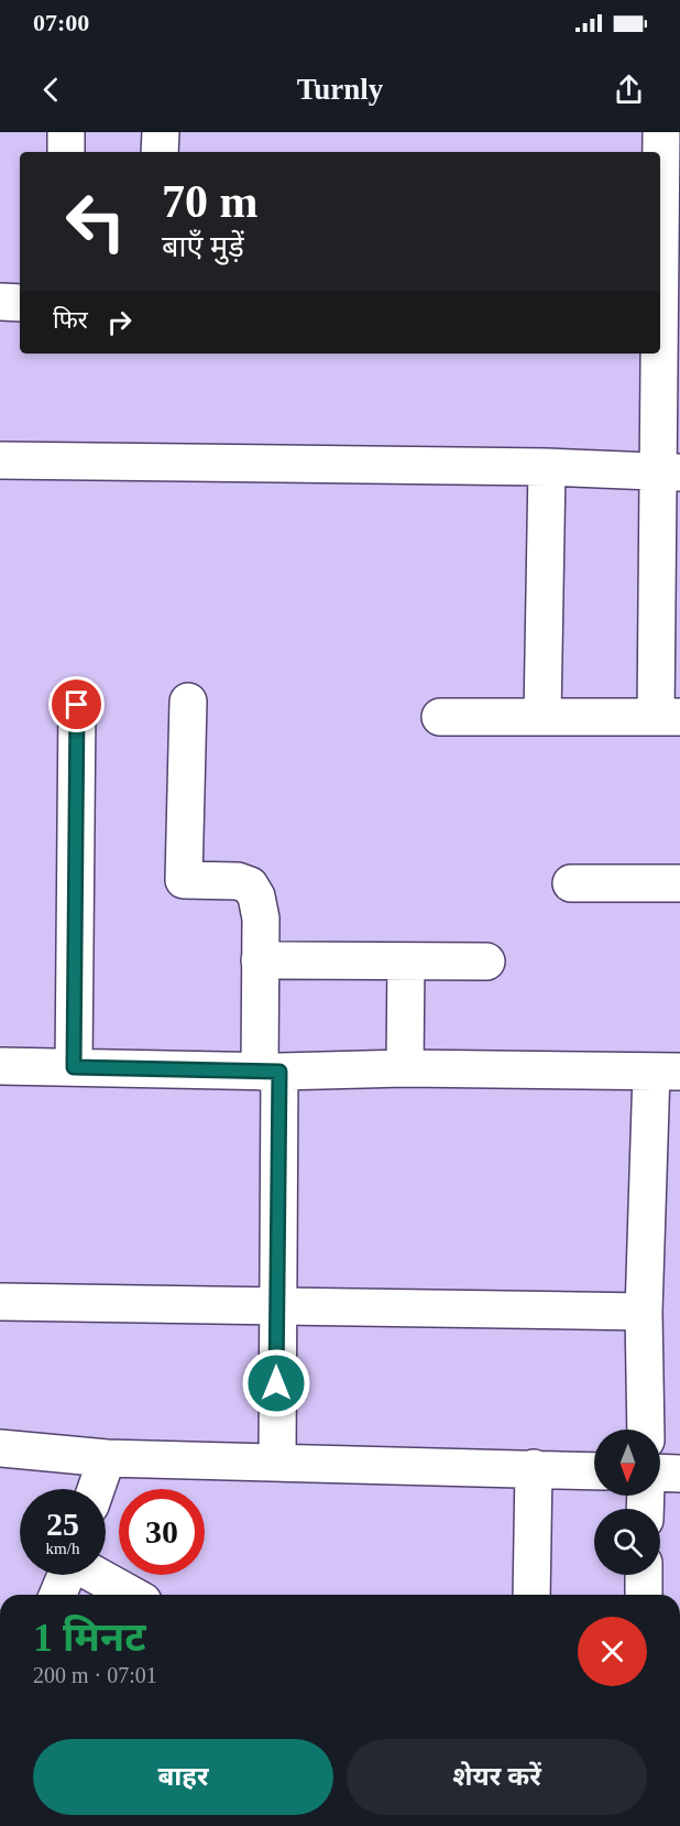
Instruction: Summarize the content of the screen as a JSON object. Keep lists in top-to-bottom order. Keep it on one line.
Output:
{"north":"bottom","page":{"status":"07:00","header":"Turnly","turn":["70 m","बाएँ मुड़ें"],"then":"फिर","speed":"25 km/h","limit":"30","heading":["1 मिनट","200 m · 07:01"],"buttons":["बाहर","शेयर करें"]}}
